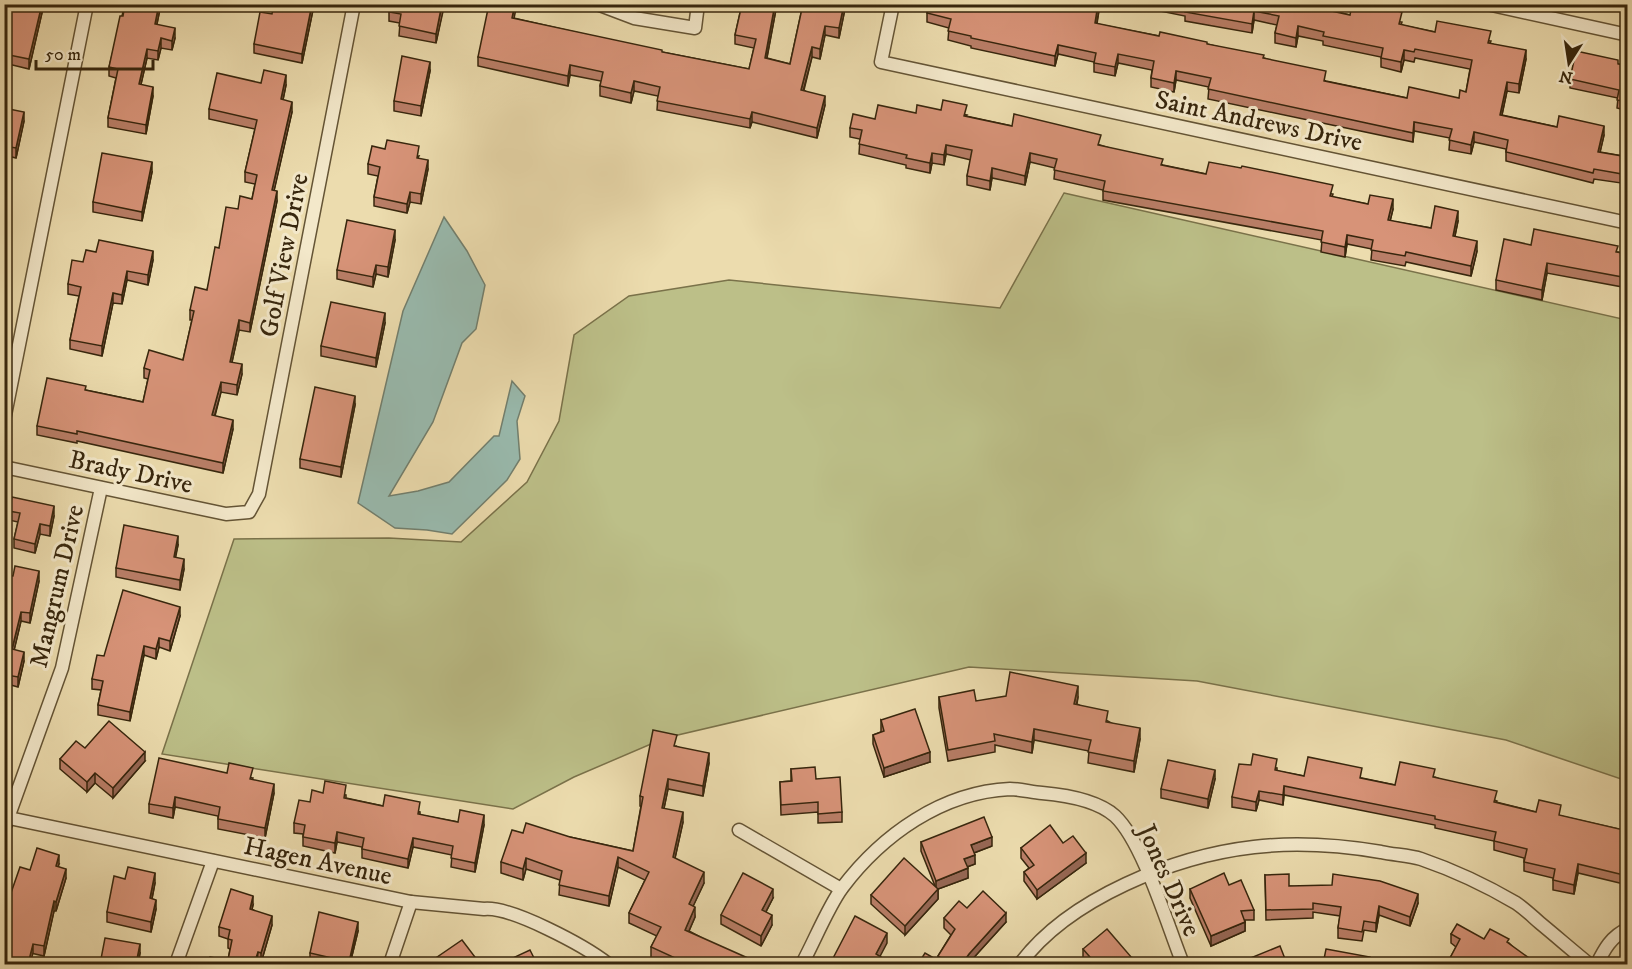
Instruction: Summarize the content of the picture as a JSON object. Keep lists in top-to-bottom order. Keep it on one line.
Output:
{"streets":{"street":["Saint Andrews Drive","Golf View Drive","Brady Drive","Mangrum Drive","Hagen Avenue","Jones Drive"]},"crossings":[["Golf View Drive","Brady Drive"],["Brady Drive","Mangrum Drive"],["Mangrum Drive","Hagen Avenue"]],"scale_bar":"50 m","north":"bottom"}
